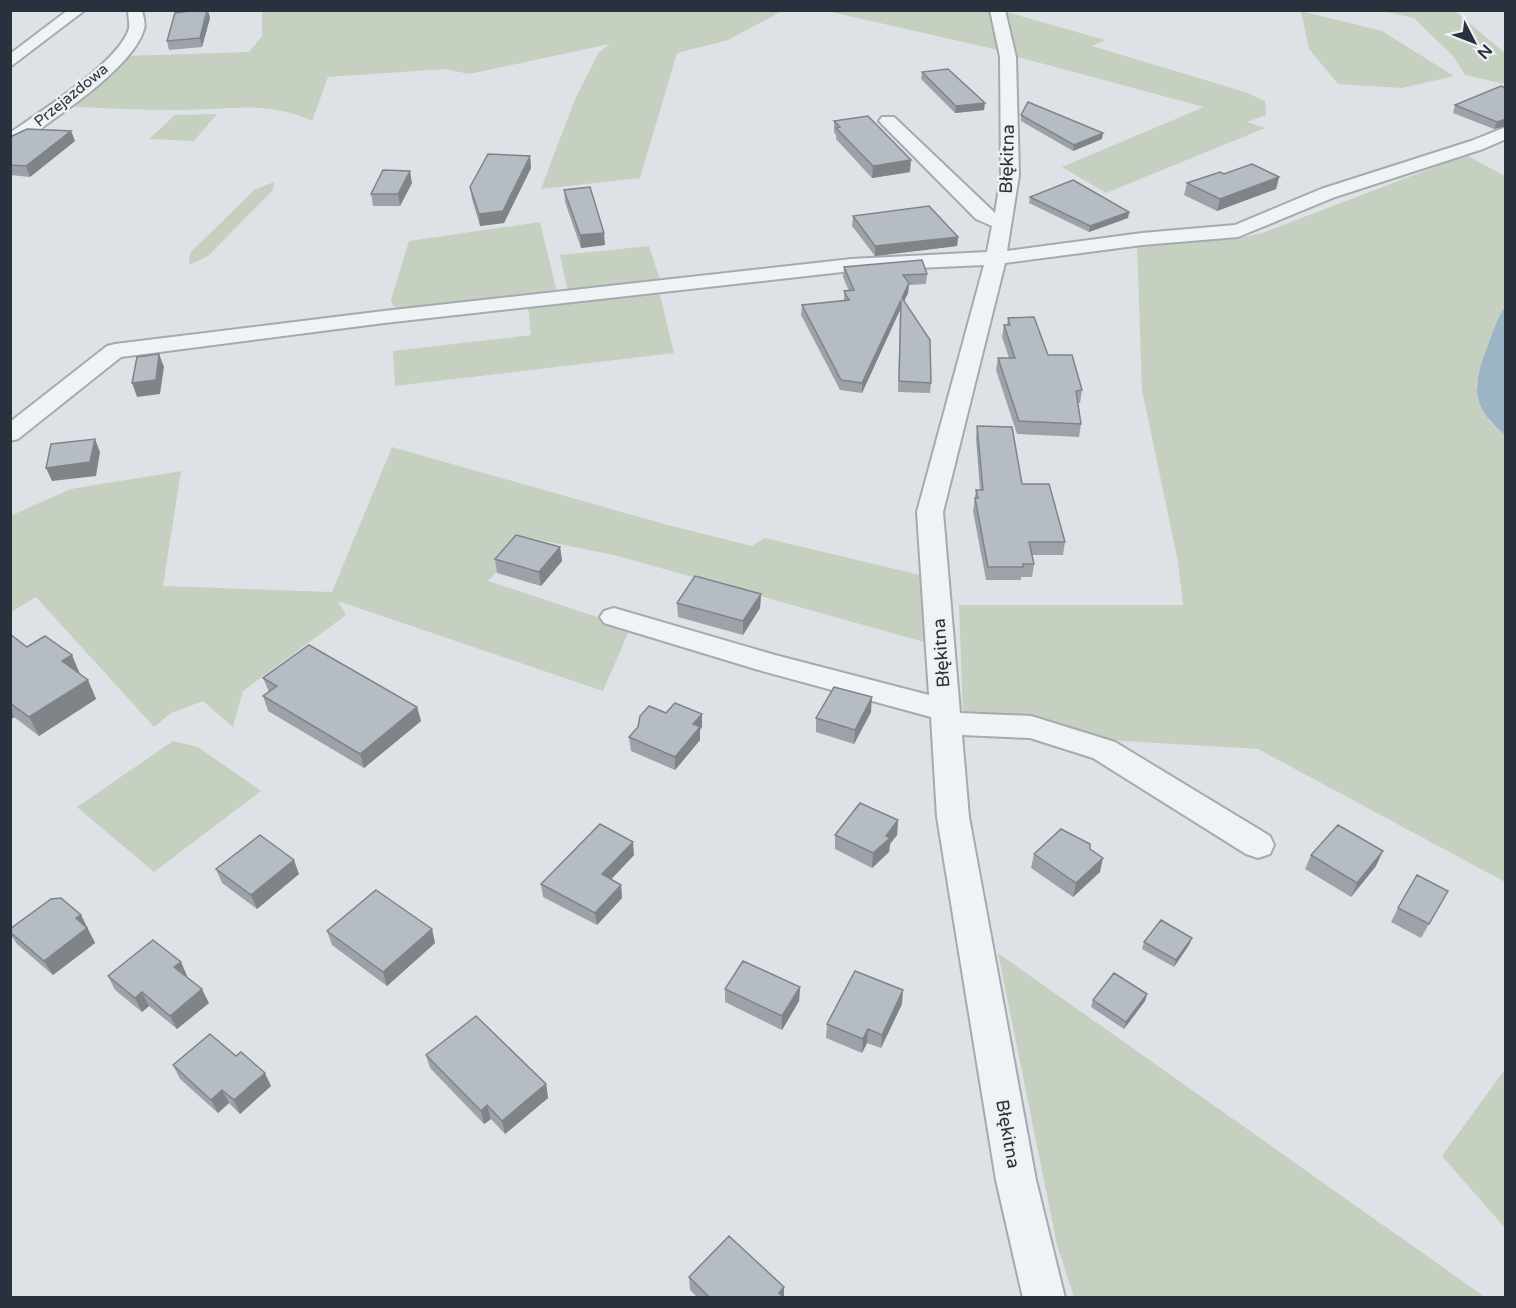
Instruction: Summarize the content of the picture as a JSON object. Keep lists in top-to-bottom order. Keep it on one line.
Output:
{"streets":{"street":["Przejazdowa","Błękitna"]},"north":"bottom right"}
